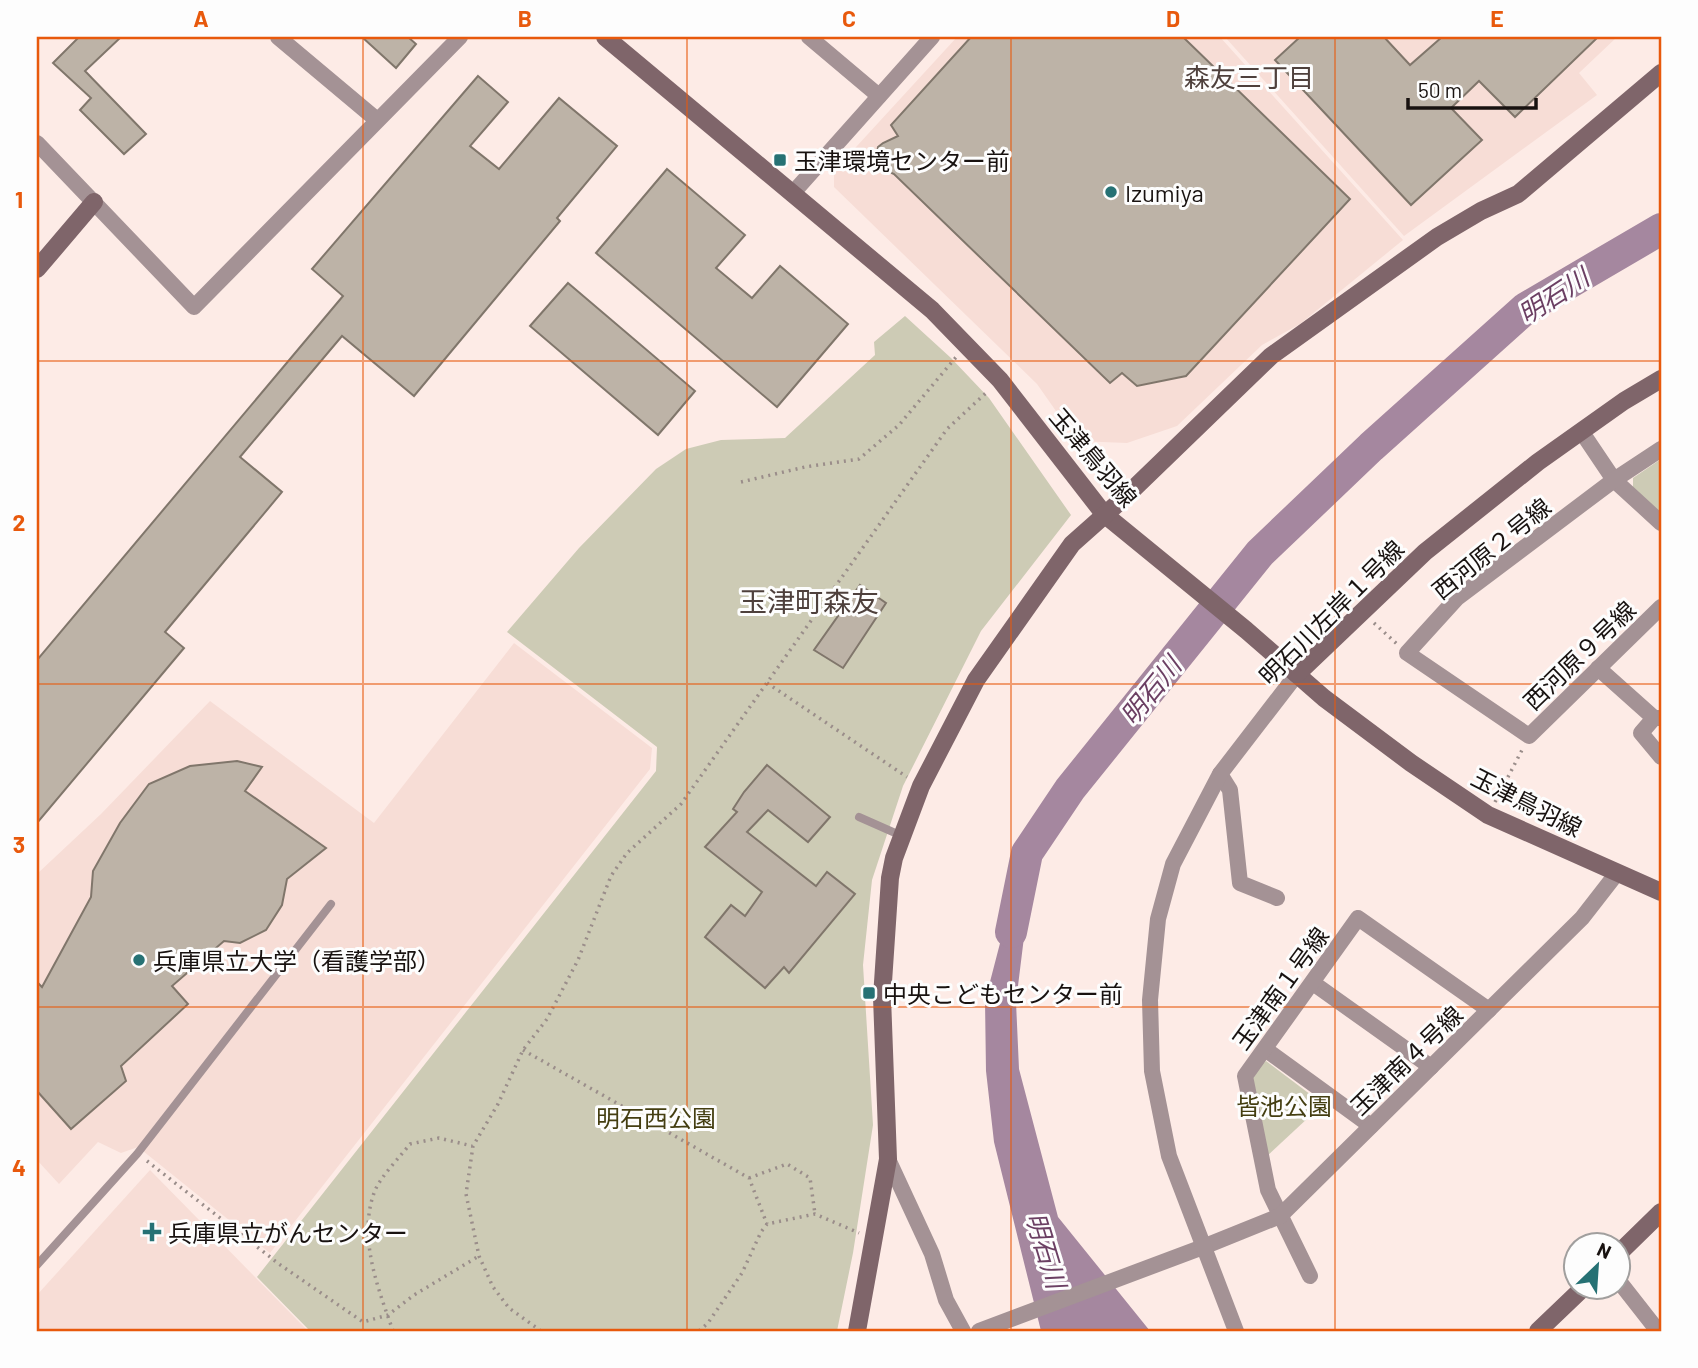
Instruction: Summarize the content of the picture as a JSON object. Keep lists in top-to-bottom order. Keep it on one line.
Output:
{"streets":{"street":["玉津鳥羽線","西河原２号線","明石川左岸１号線","西河原９号線","玉津南１号線","玉津南４号線"]},"crossings":[["玉津鳥羽線","明石川左岸１号線"],["玉津鳥羽線","玉津南４号線"],["明石川左岸１号線","玉津南４号線"],["玉津南１号線","玉津南４号線"]],"districts":["森友三丁目","玉津町森友"],"water":["明石川"],"parks":["皆池公園","明石西公園"],"places":{"transit":["玉津環境センター前","中央こどもセンター前"],"other":["Izumiya","兵庫県立大学（看護学部）"],"health":["兵庫県立がんセンター"]},"scale_bar":"50 m","north":"top right","grid":{"columns":["A","B","C","D","E"],"rows":["1","2","3","4"]}}
